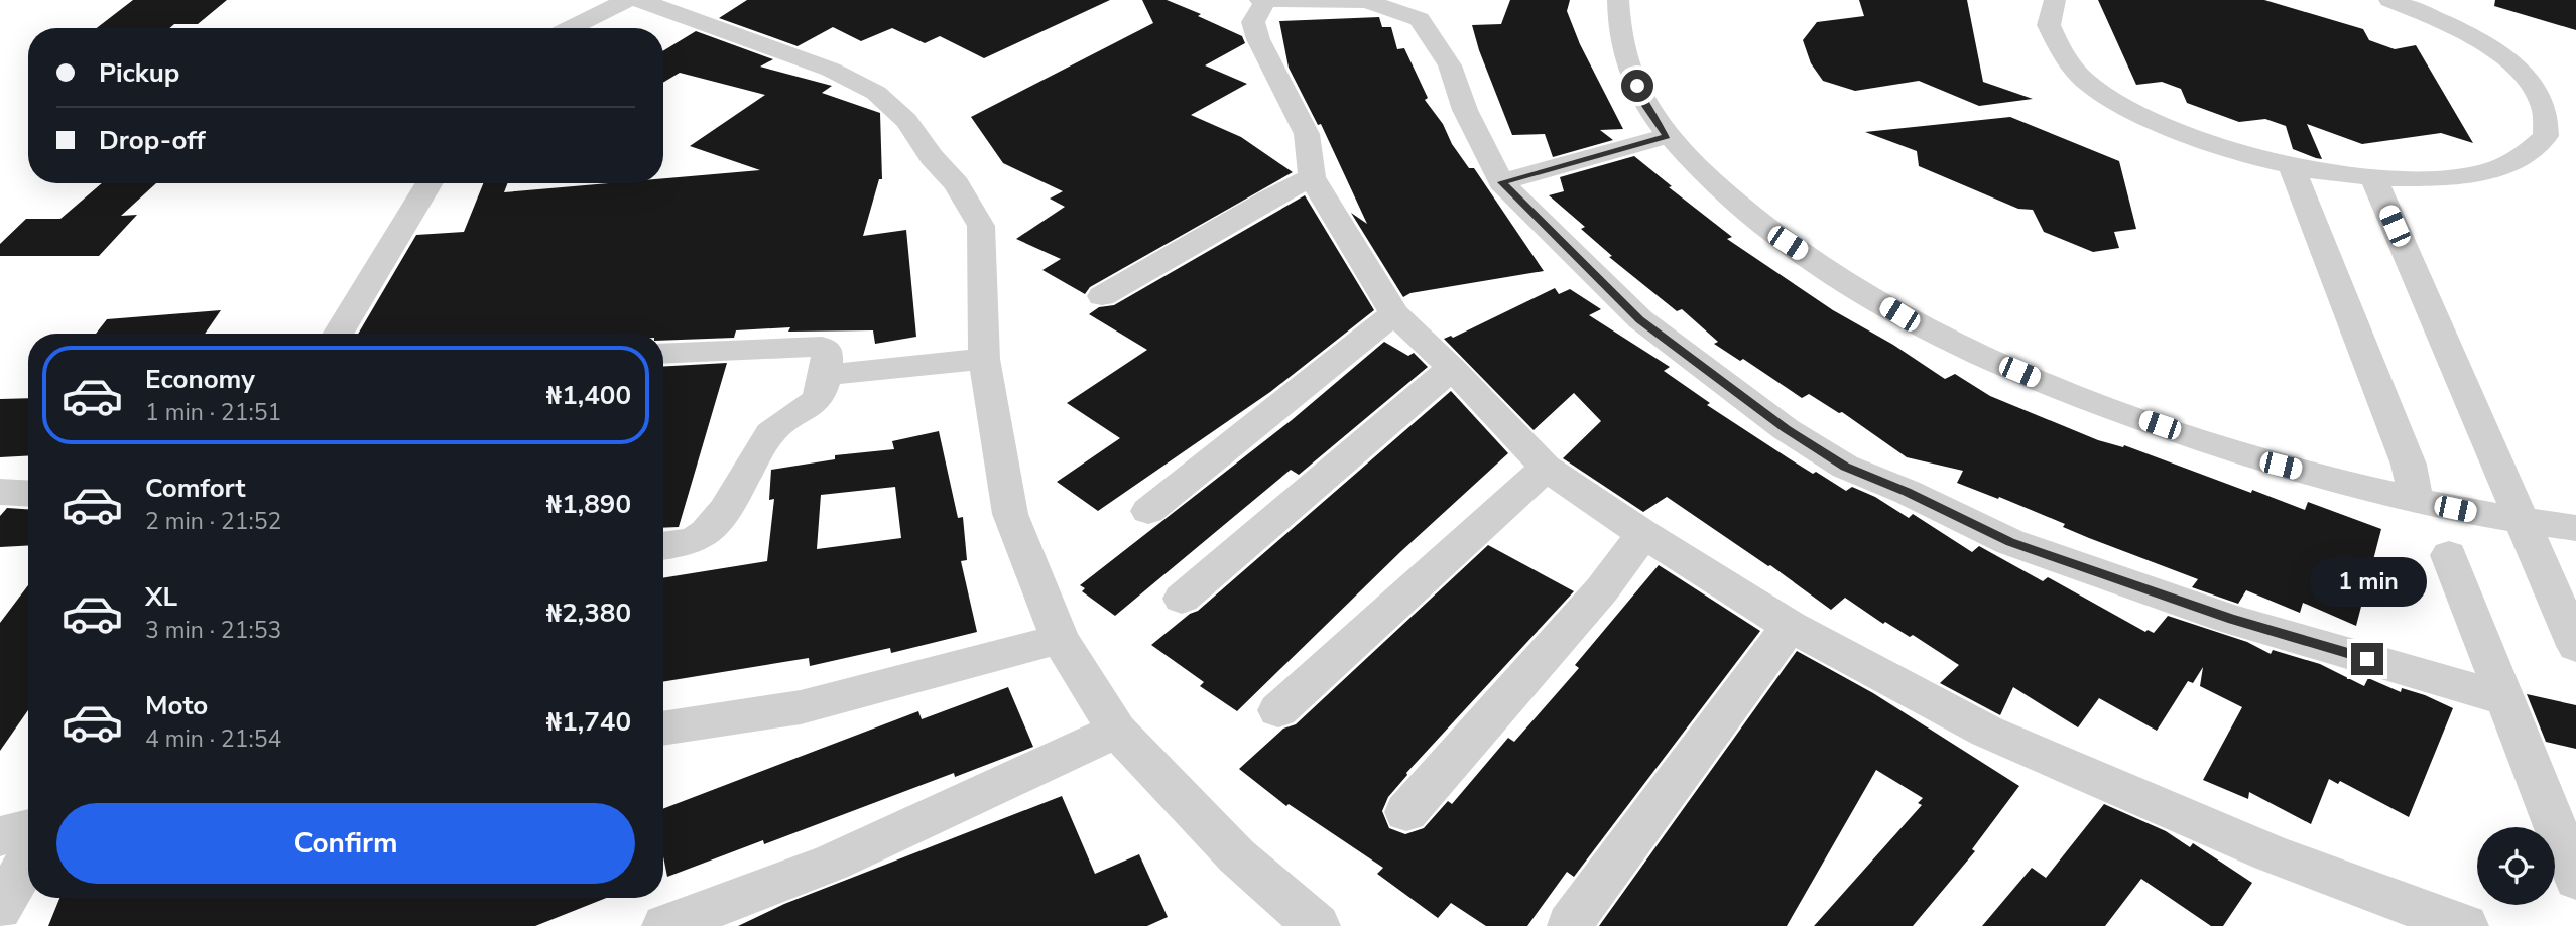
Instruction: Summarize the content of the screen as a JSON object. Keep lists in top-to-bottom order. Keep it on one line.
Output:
{"page":{"banner":["Pickup","Drop-off"],"list":[{"name":"Economy","note":"1 min · 21:51","value":"₦1,400"},{"name":"Comfort","note":"2 min · 21:52","value":"₦1,890"},{"name":"XL","note":"3 min · 21:53","value":"₦2,380"},{"name":"Moto","note":"4 min · 21:54","value":"₦1,740"}],"bubble":"1 min","buttons":"Confirm"}}
